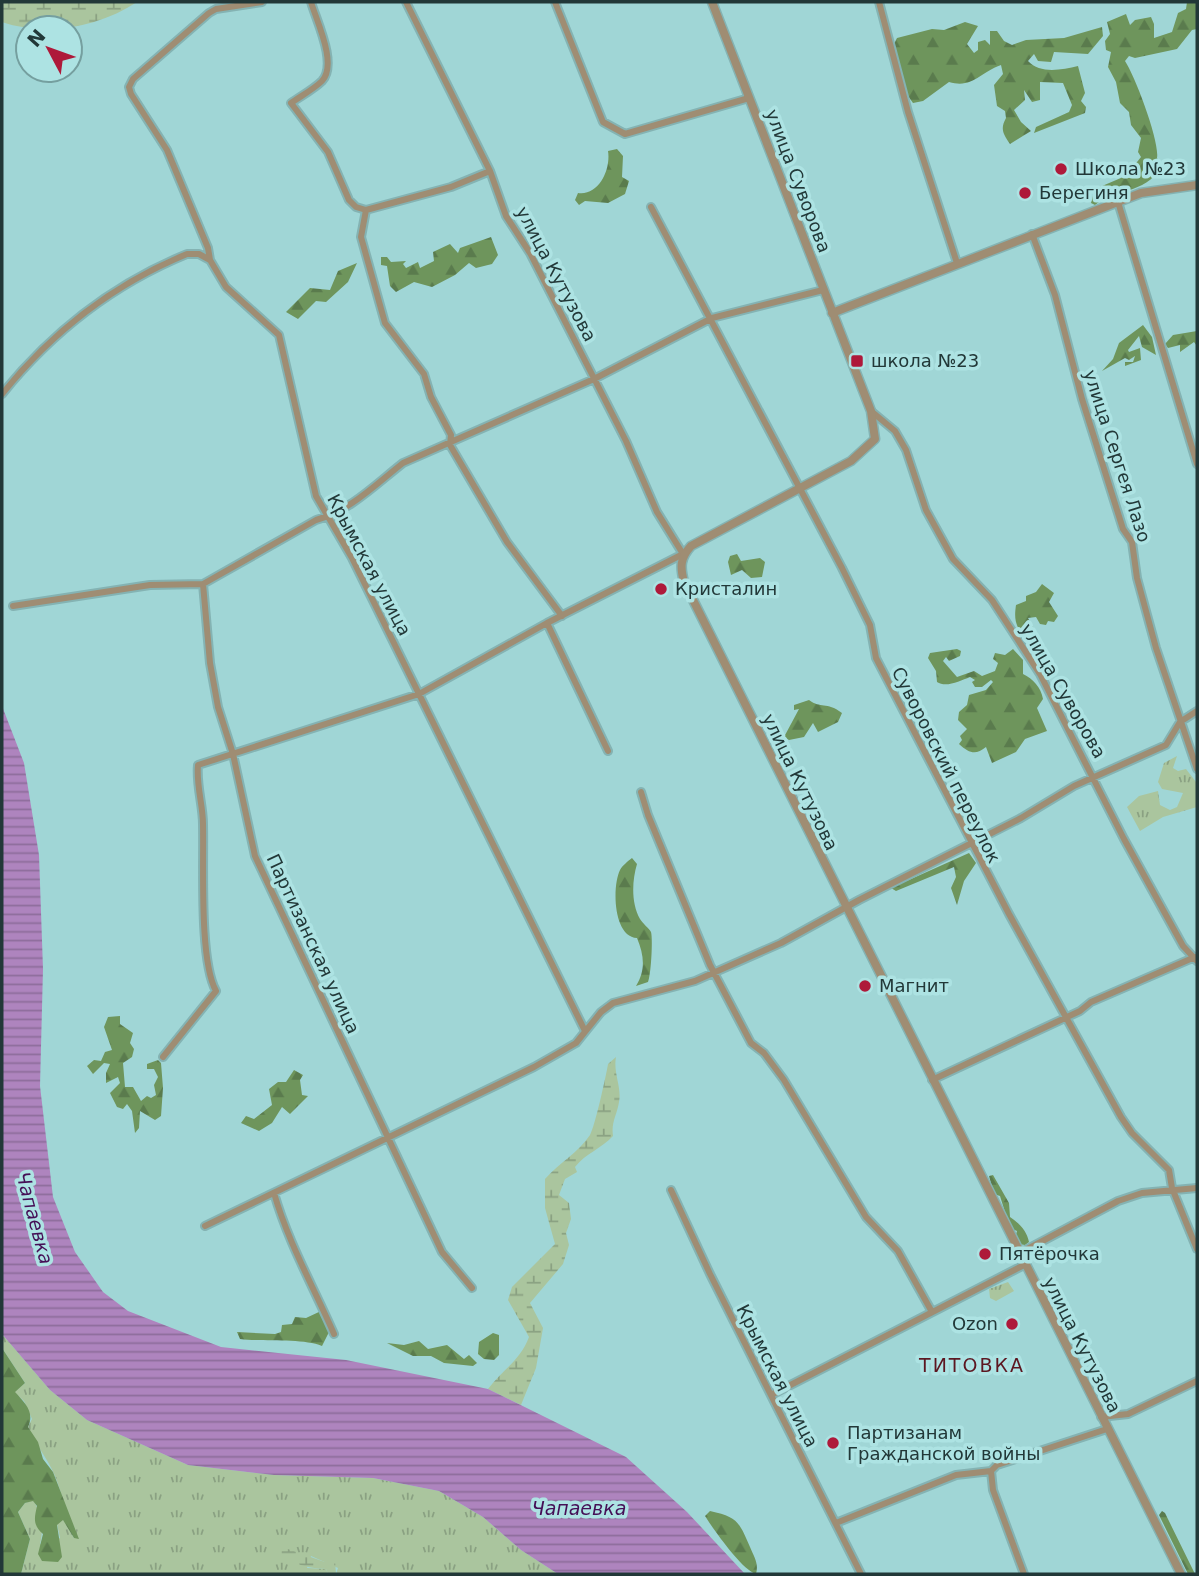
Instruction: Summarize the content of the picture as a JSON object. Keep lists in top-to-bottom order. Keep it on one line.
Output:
{"streets":{"street":["улица Суворова","улица Кутузова","улица Сергея Лазо","Крымская улица","Суворовский переулок","Партизанская улица"]},"crossings":[["улица Суворова","Суворовский переулок"]],"districts":["ТИТОВКА"],"water":["Чапаевка"],"places":{"other":["Школа №23","Берегиня","Кристалин","Магнит","Пятёрочка","Ozon","Партизанам Гражданской войны"],"transit":["школа №23"]},"north":"top left"}
